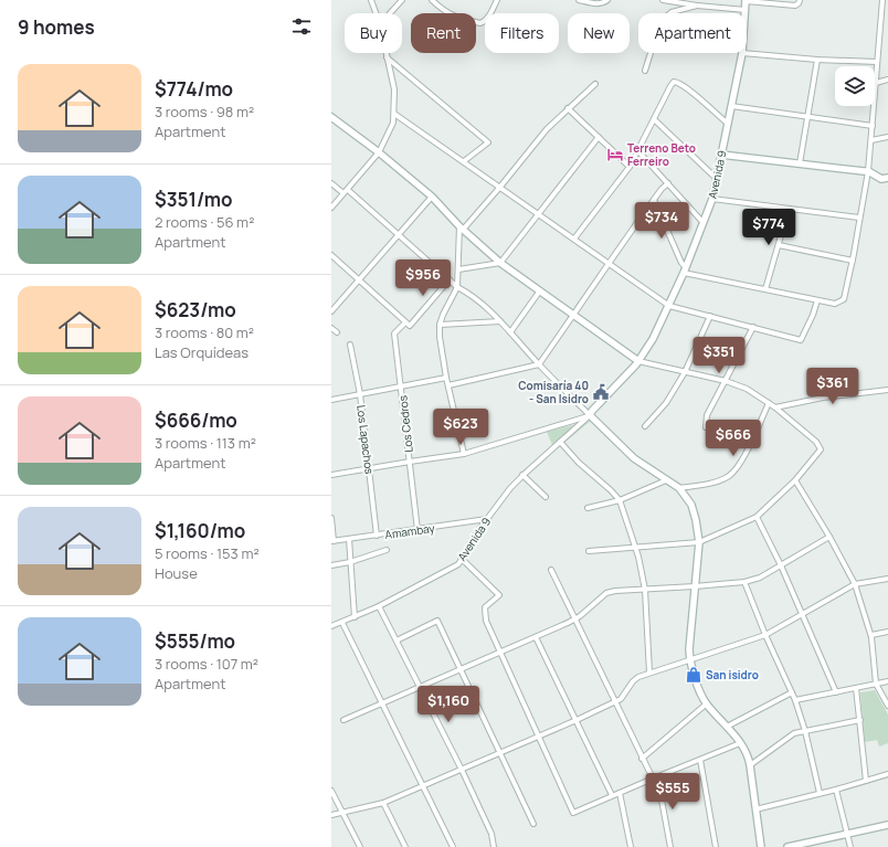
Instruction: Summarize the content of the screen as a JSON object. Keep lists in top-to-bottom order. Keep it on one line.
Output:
{"streets":{"main road":["Avenida 9"],"street":["Los Cedros","Los Lapachos","Amambay"]},"crossings":[["Avenida 9","Amambay"],["Los Cedros","Amambay"],["Los Lapachos","Amambay"]],"places":{"hotel":["Terreno Beto Ferreiro"],"public building":["Comisaría 40 - San Isidro"],"shop":["San isidro"]},"page":{"heading":"9 homes","chip":["Buy","Rent","Filters","New","Apartment"],"list":[{"name":"$774/mo","note":"3 rooms · 98 m² · Apartment"},{"name":"$351/mo","note":"2 rooms · 56 m² · Apartment"},{"name":"$623/mo","note":"3 rooms · 80 m² · Las Orquídeas"},{"name":"$666/mo","note":"3 rooms · 113 m² · Apartment"},{"name":"$1,160/mo","note":"5 rooms · 153 m² · House"},{"name":"$555/mo","note":"3 rooms · 107 m² · Apartment"}],"price":["$734","$774","$956","$351","$361","$623","$666","$1,160","$555"]}}
